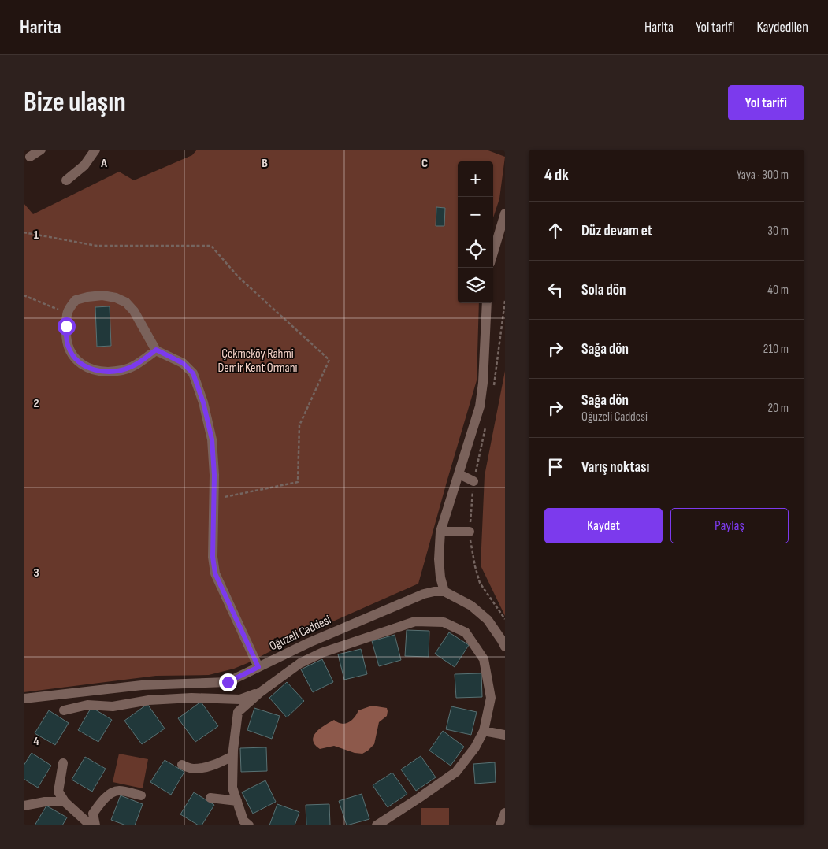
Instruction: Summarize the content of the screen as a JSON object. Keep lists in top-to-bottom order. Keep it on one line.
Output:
{"streets":{"street":["Oğuzeli Caddesi"]},"parks":["Çekmeköy Rahmi Demir Kent Ormanı"],"page":{"header":"Harita","nav":["Harita","Yol tarifi","Kaydedilen"],"buttons":["Yol tarifi",["Kaydet","Paylaş"]],"title":"Bize ulaşın","heading":["4 dk","Yaya · 300 m"],"map_buttons":["+","−"],"list":[["Düz devam et","30 m"],["Sola dön","40 m"],["Sağa dön","210 m"],["Sağa dön","Oğuzeli Caddesi","20 m"],"Varış noktası"]},"grid":{"columns":["A","B","C"],"rows":["1","2","3","4"]}}
